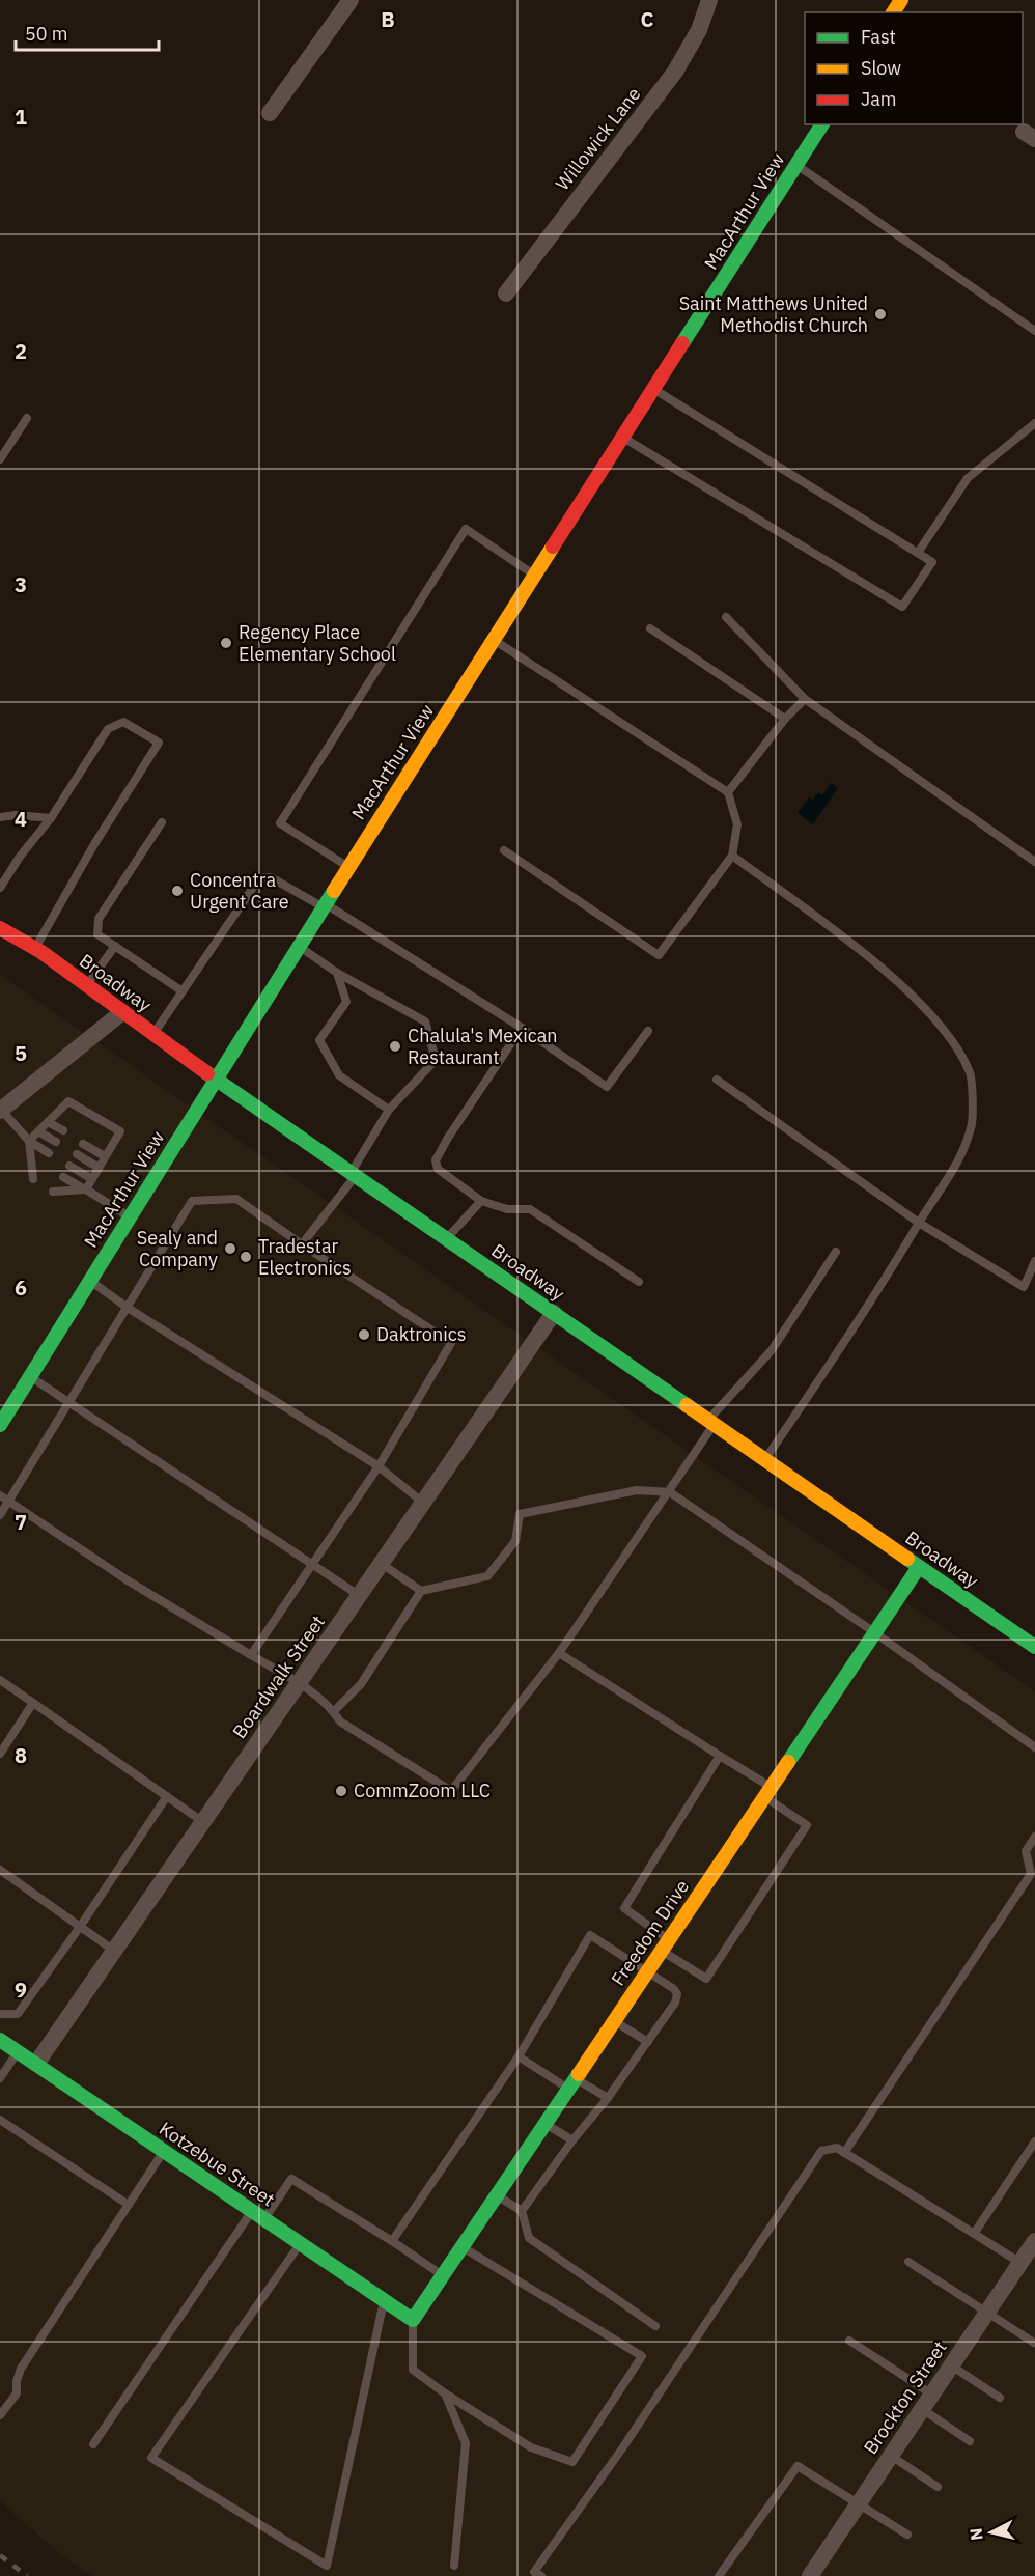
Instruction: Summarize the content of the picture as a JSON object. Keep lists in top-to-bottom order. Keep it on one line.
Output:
{"streets":{"street":["Willowick Lane","MacArthur View","Broadway","Boardwalk Street","Freedom Drive","Kotzebue Street","Brockton Street"]},"crossings":[["MacArthur View","Broadway"],["Broadway","Boardwalk Street"],["Broadway","Freedom Drive"],["Boardwalk Street","Kotzebue Street"],["Freedom Drive","Kotzebue Street"]],"places":["Saint Matthews United Methodist Church","Regency Place Elementary School","Concentra Urgent Care","Chalula's Mexican Restaurant","Sealy and Company","Tradestar Electronics","Daktronics","CommZoom LLC"],"legend":["Fast","Slow","Jam"],"scale_bar":"50 m","north":"left","grid":{"columns":["B","C"],"rows":["1","2","3","4","5","6","7","8","9"]}}
